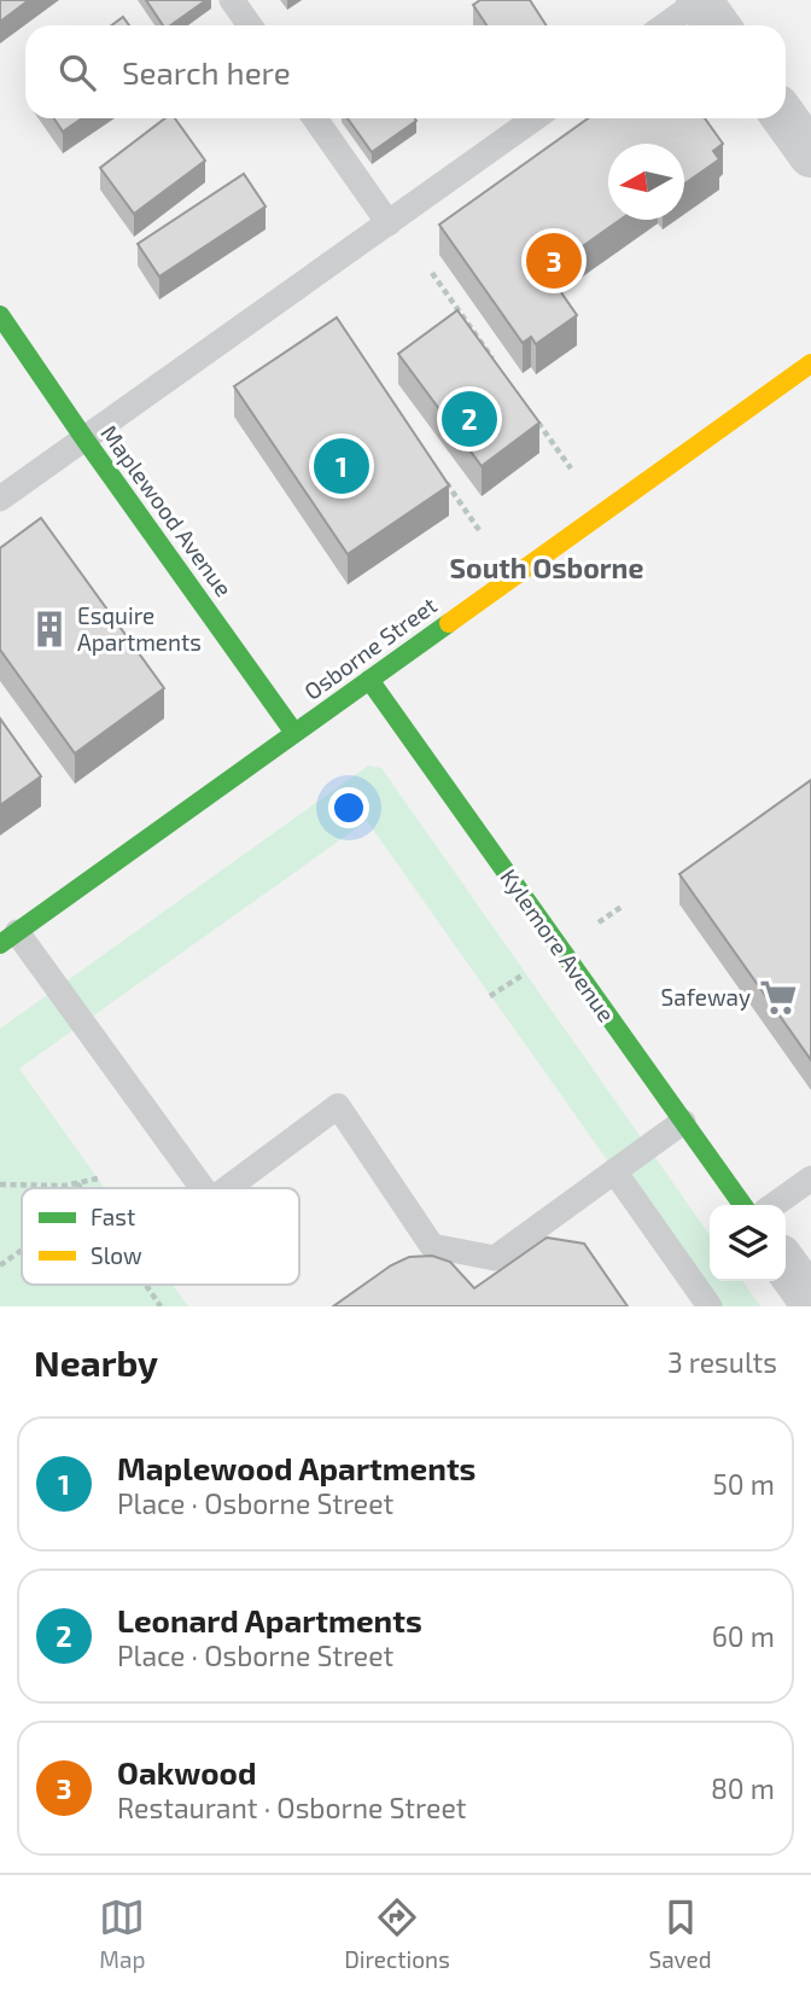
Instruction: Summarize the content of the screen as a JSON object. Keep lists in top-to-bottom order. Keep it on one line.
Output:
{"streets":{"street":["Maplewood Avenue","Osborne Street","Kylemore Avenue"]},"crossings":[["Maplewood Avenue","Osborne Street"],["Osborne Street","Kylemore Avenue"]],"districts":["South Osborne"],"places":{"building":["Esquire Apartments"],"supermarket":["Safeway"]},"legend":["Fast","Slow"],"north":"left","page":{"search":"Search here","pins":["3","2","1"],"heading":["Nearby","3 results"],"list":[{"mark":"1","name":"Maplewood Apartments","note":"Place · Osborne Street","value":"50 m"},{"mark":"2","name":"Leonard Apartments","note":"Place · Osborne Street","value":"60 m"},{"mark":"3","name":"Oakwood","note":"Restaurant · Osborne Street","value":"80 m"}],"nav":["Map","Directions","Saved"]}}
